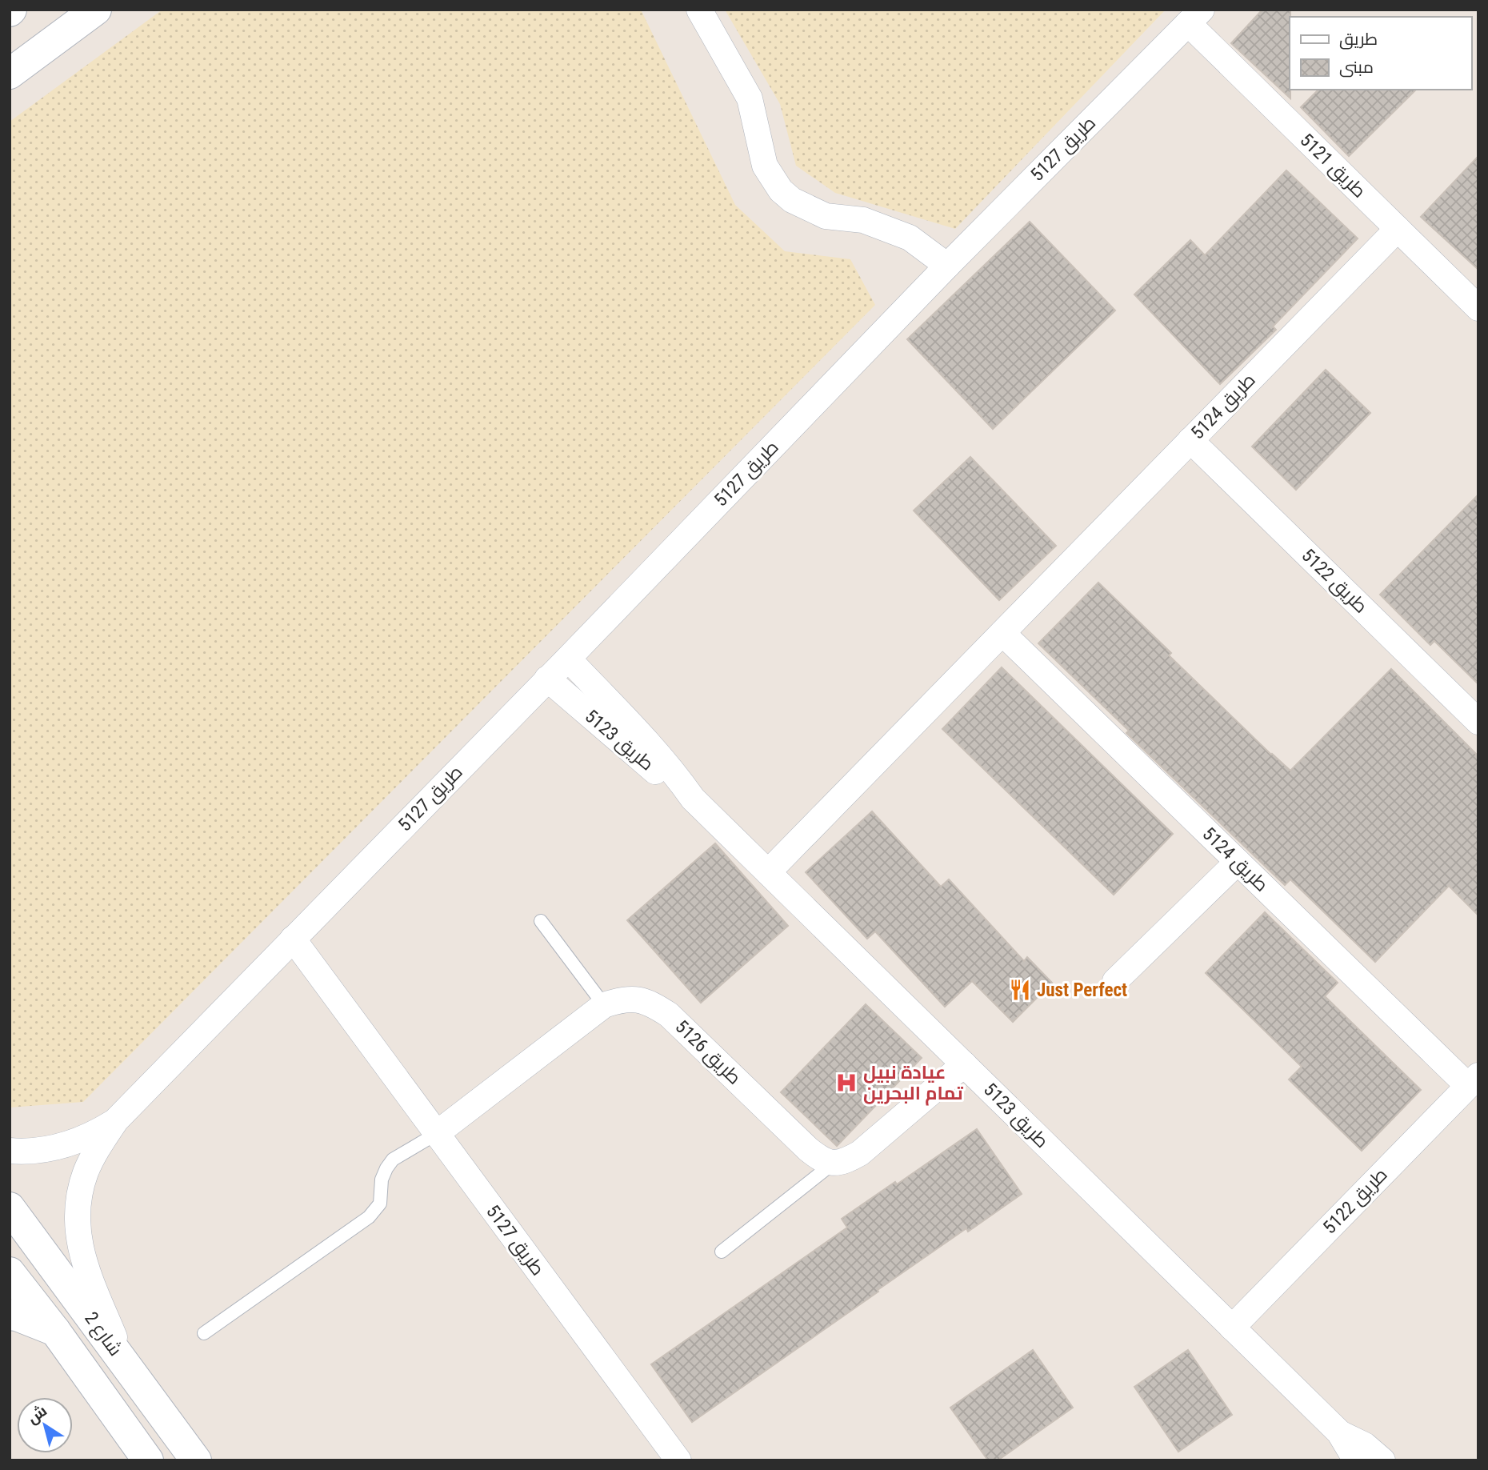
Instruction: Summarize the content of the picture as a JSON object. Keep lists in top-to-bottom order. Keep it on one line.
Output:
{"streets":{"main road":["شارع 2"],"street":["طريق 5127","طريق 5121","طريق 5124","طريق 5122","طريق 5123","طريق 5126"]},"crossings":[["طريق 5127","طريق 5121"],["طريق 5127","طريق 5123"],["طريق 5127","طريق 5126"],["طريق 5127","شارع 2"],["طريق 5121","طريق 5124"],["طريق 5124","طريق 5122"],["طريق 5124","طريق 5123"],["طريق 5122","طريق 5123"]],"places":{"restaurant":["Just Perfect"],"hospital":["عيادة نبيل تمام البحرين"]},"legend":["طريق","مبنى"],"north":"top left"}
